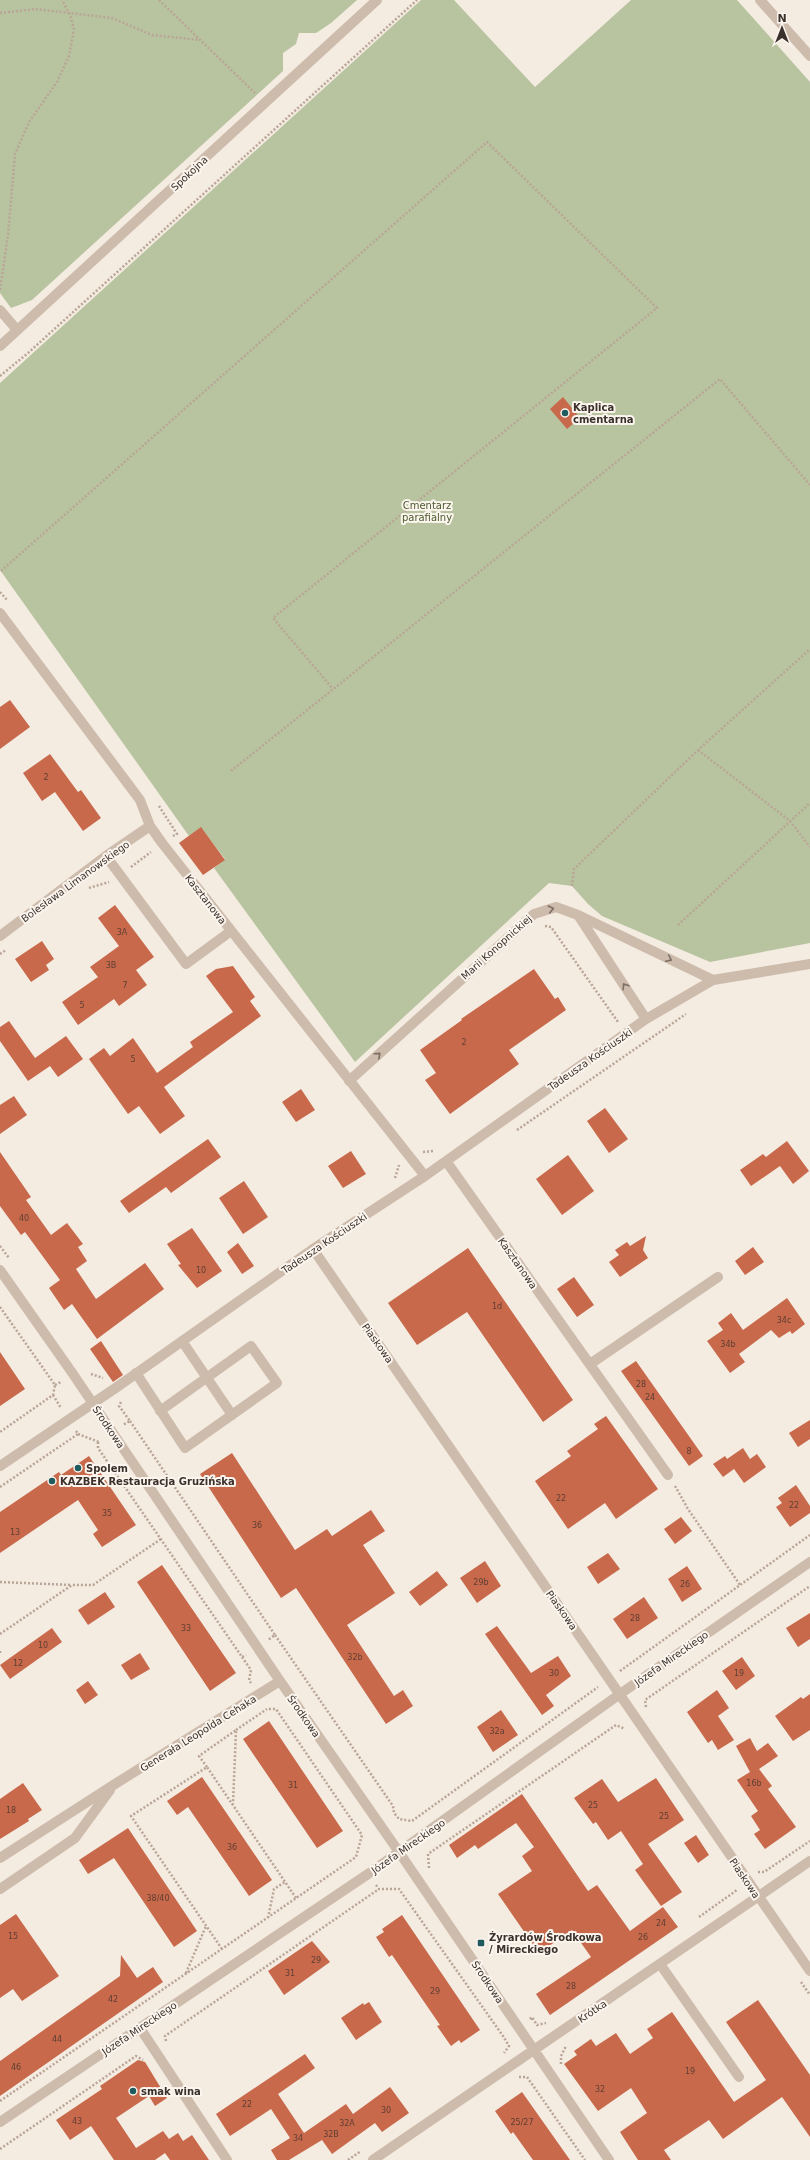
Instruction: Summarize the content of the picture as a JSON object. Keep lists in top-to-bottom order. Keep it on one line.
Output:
{"streets":{"street":["Spokojna","Bolesława Limanowskiego","Kasztanowa","Marii Konopnickiej","Tadeusza Kościuszki","Piaskowa","Środkowa","Józefa Mireckiego","Generała Leopolda Cehaka","Krótka"]},"crossings":[["Bolesława Limanowskiego","Kasztanowa"],["Kasztanowa","Marii Konopnickiej"],["Kasztanowa","Tadeusza Kościuszki"],["Tadeusza Kościuszki","Piaskowa"],["Tadeusza Kościuszki","Środkowa"],["Piaskowa","Józefa Mireckiego"],["Piaskowa","Krótka"],["Środkowa","Józefa Mireckiego"],["Środkowa","Generała Leopolda Cehaka"],["Środkowa","Krótka"]],"one_way":["Marii Konopnickiej"],"parks":["Cmentarz parafialny"],"places":{"other":["Kaplica cmentarna","Spolem","KAZBEK Restauracja Gruzińska","smak wina"],"transit":["Żyrardów Środkowa / Mireckiego"]},"house_numbers":["2","3A","3B","7","5","2","5","40","10","1d","34c","34b","28","24","8","22","22","35","36","13","29b","26","28","33","10","32b","12","30","19","32a","16b","31","25","18","25","36","38/40","24","15","26","29","31","28","29","42","44","46","19","32","22","30","43","25/27","32A","32B","34"],"north":"top"}
